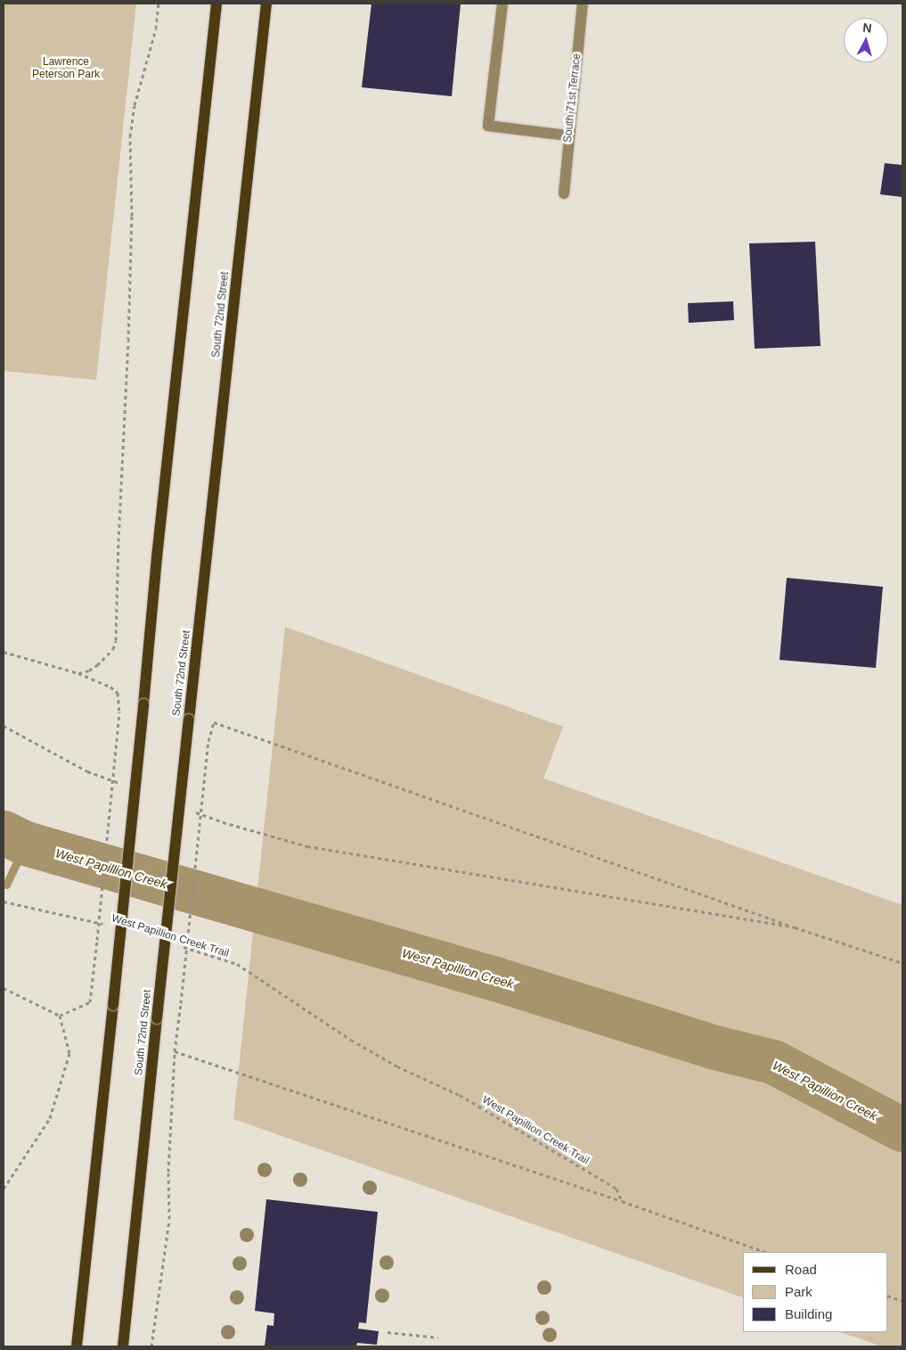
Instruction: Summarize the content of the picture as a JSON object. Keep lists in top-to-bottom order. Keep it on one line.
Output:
{"streets":{"main road":["South 72nd Street"],"street":["South 71st Terrace"],"path":["West Papillion Creek Trail"]},"water":["West Papillion Creek"],"parks":["Lawrence Peterson Park"],"legend":["Road","Park","Building"],"north":"top"}
